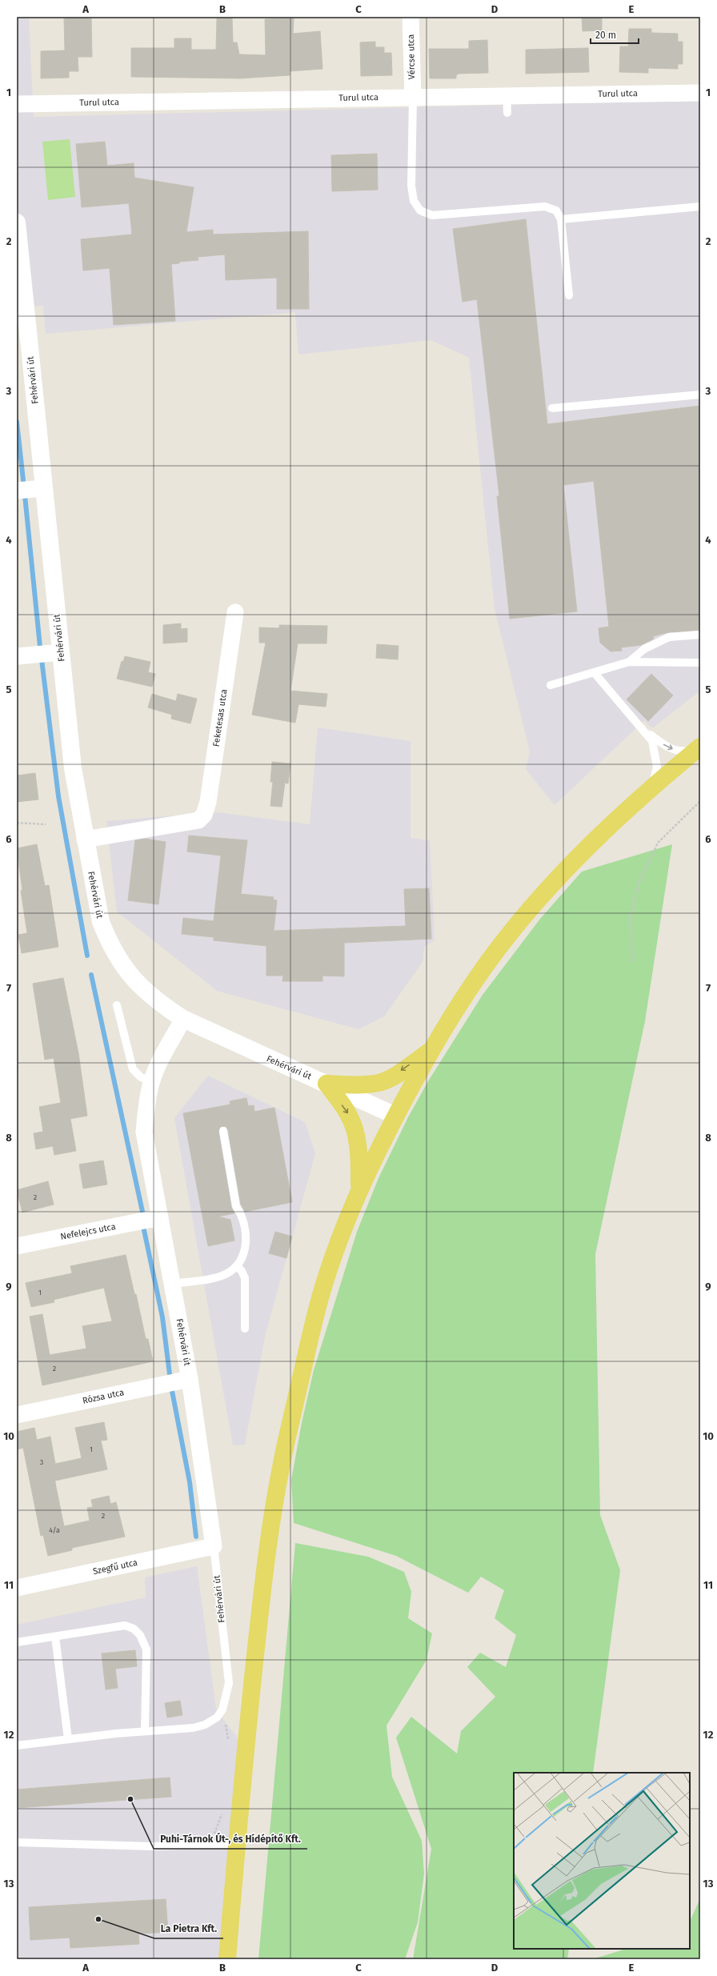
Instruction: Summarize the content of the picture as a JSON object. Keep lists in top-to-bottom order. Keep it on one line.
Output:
{"streets":{"main road":["Fehérvári út"],"street":["Vércse utca","Turul utca","Feketesas utca","Nefelejcs utca","Rózsa utca","Szegfű utca"]},"crossings":[["Vércse utca","Turul utca"],["Fehérvári út","Feketesas utca"],["Fehérvári út","Nefelejcs utca"],["Fehérvári út","Rózsa utca"],["Fehérvári út","Szegfű utca"]],"places":["Puhi-Tárnok Út-, és Hídépítő Kft.","La Pietra Kft."],"house_numbers":["2","1","2","1","3","2","4/a"],"scale_bar":"20 m","grid":{"columns":["A","B","C","D","E"],"rows":["1","2","3","4","5","6","7","8","9","10","11","12","13"]}}
